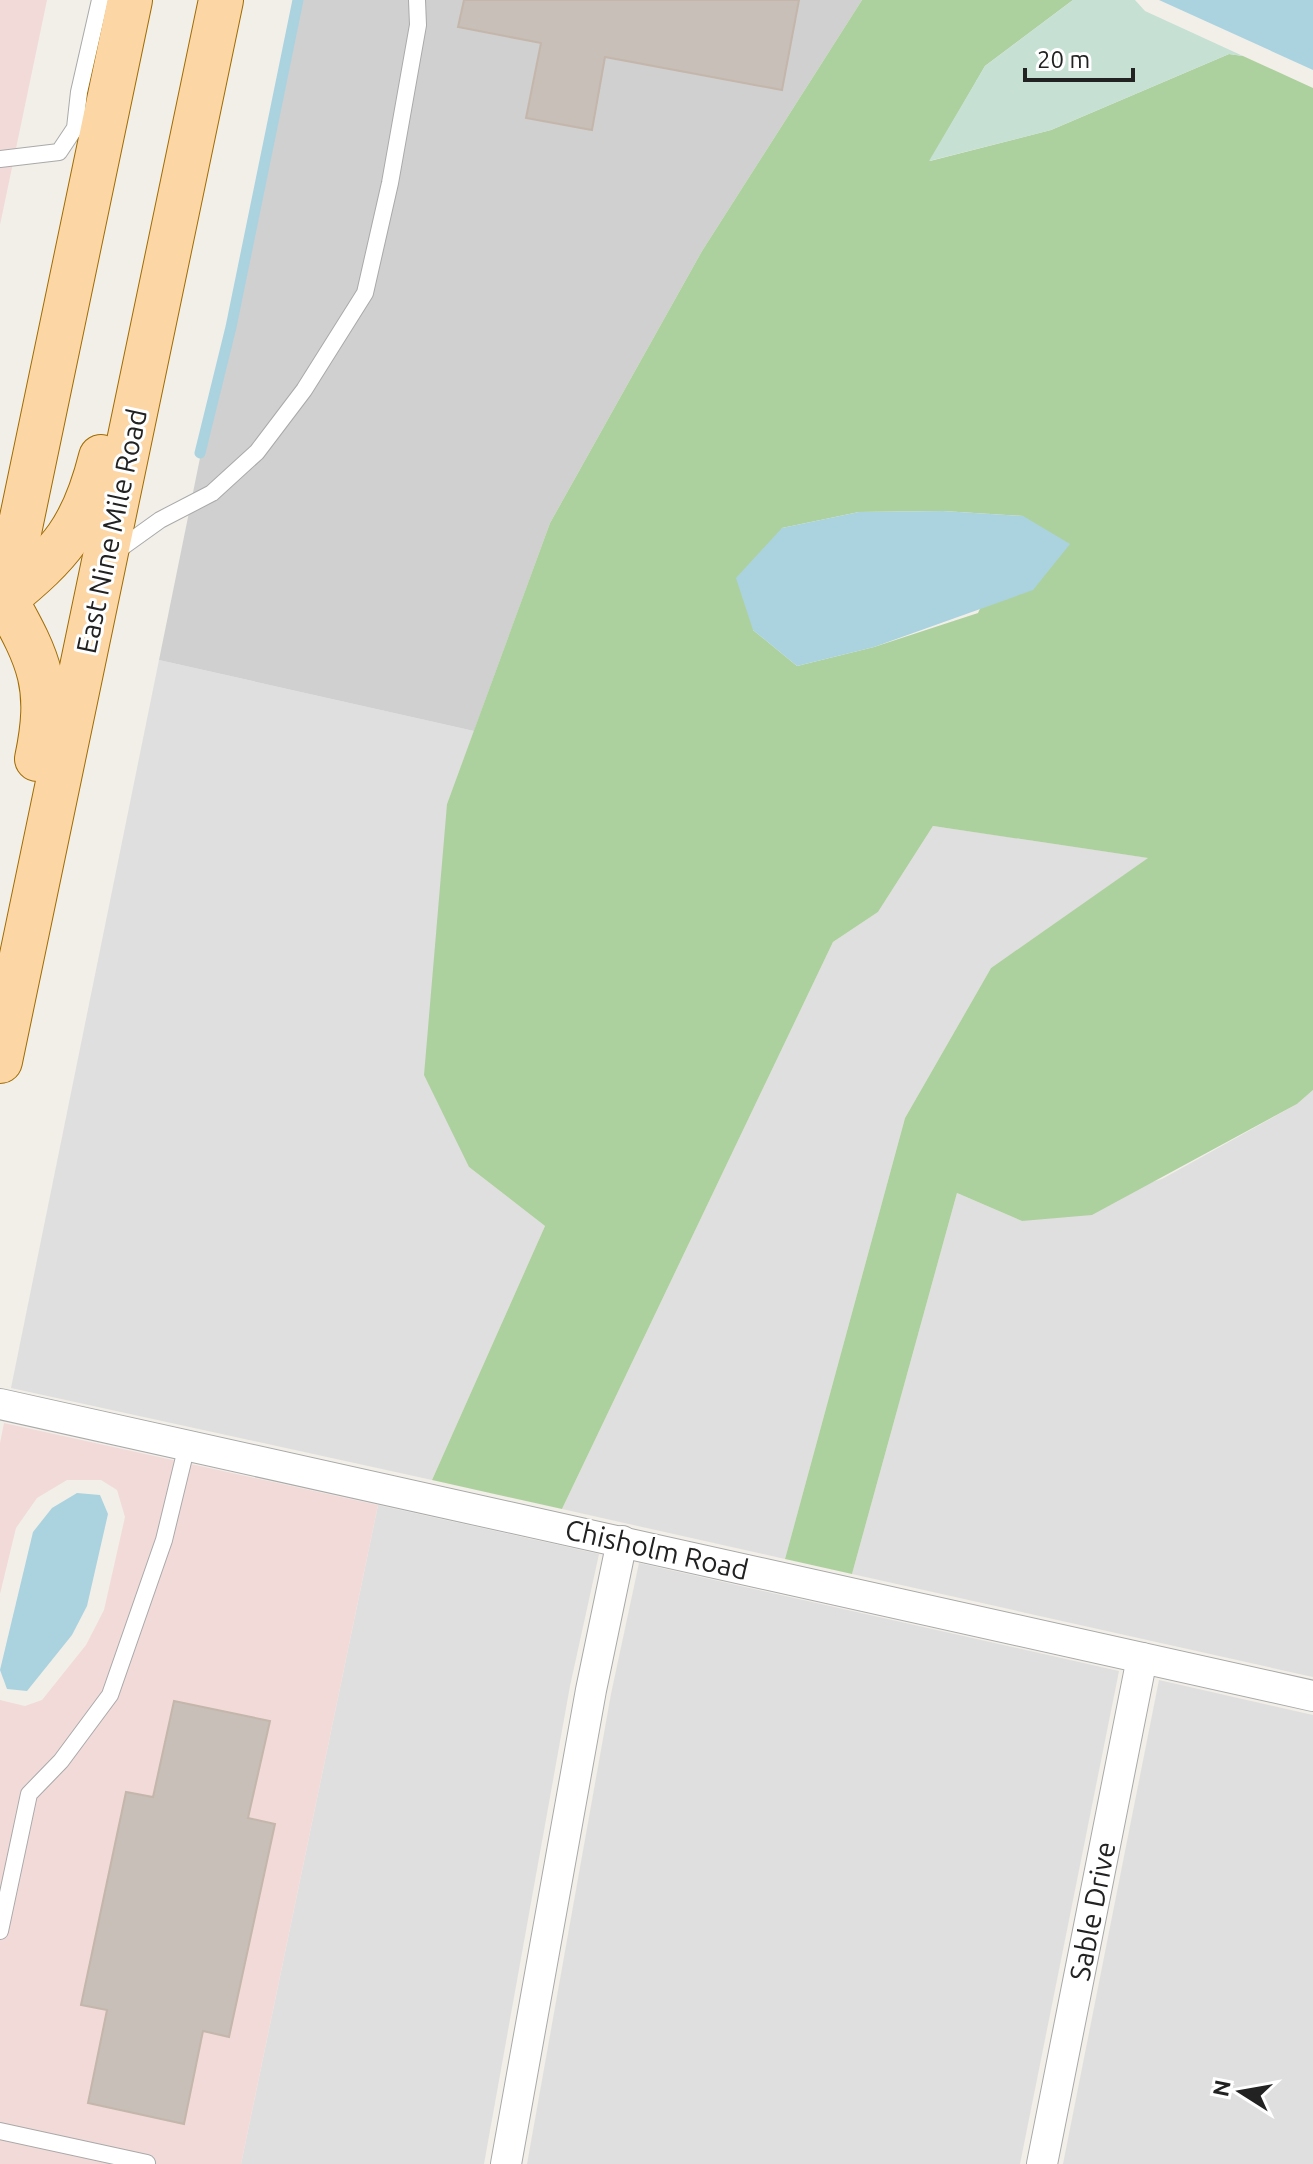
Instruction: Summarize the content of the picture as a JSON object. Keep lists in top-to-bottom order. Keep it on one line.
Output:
{"streets":{"main road":["East Nine Mile Road"],"street":["Chisholm Road","Sable Drive"]},"crossings":[["Chisholm Road","Sable Drive"]],"scale_bar":"20 m","north":"left"}
